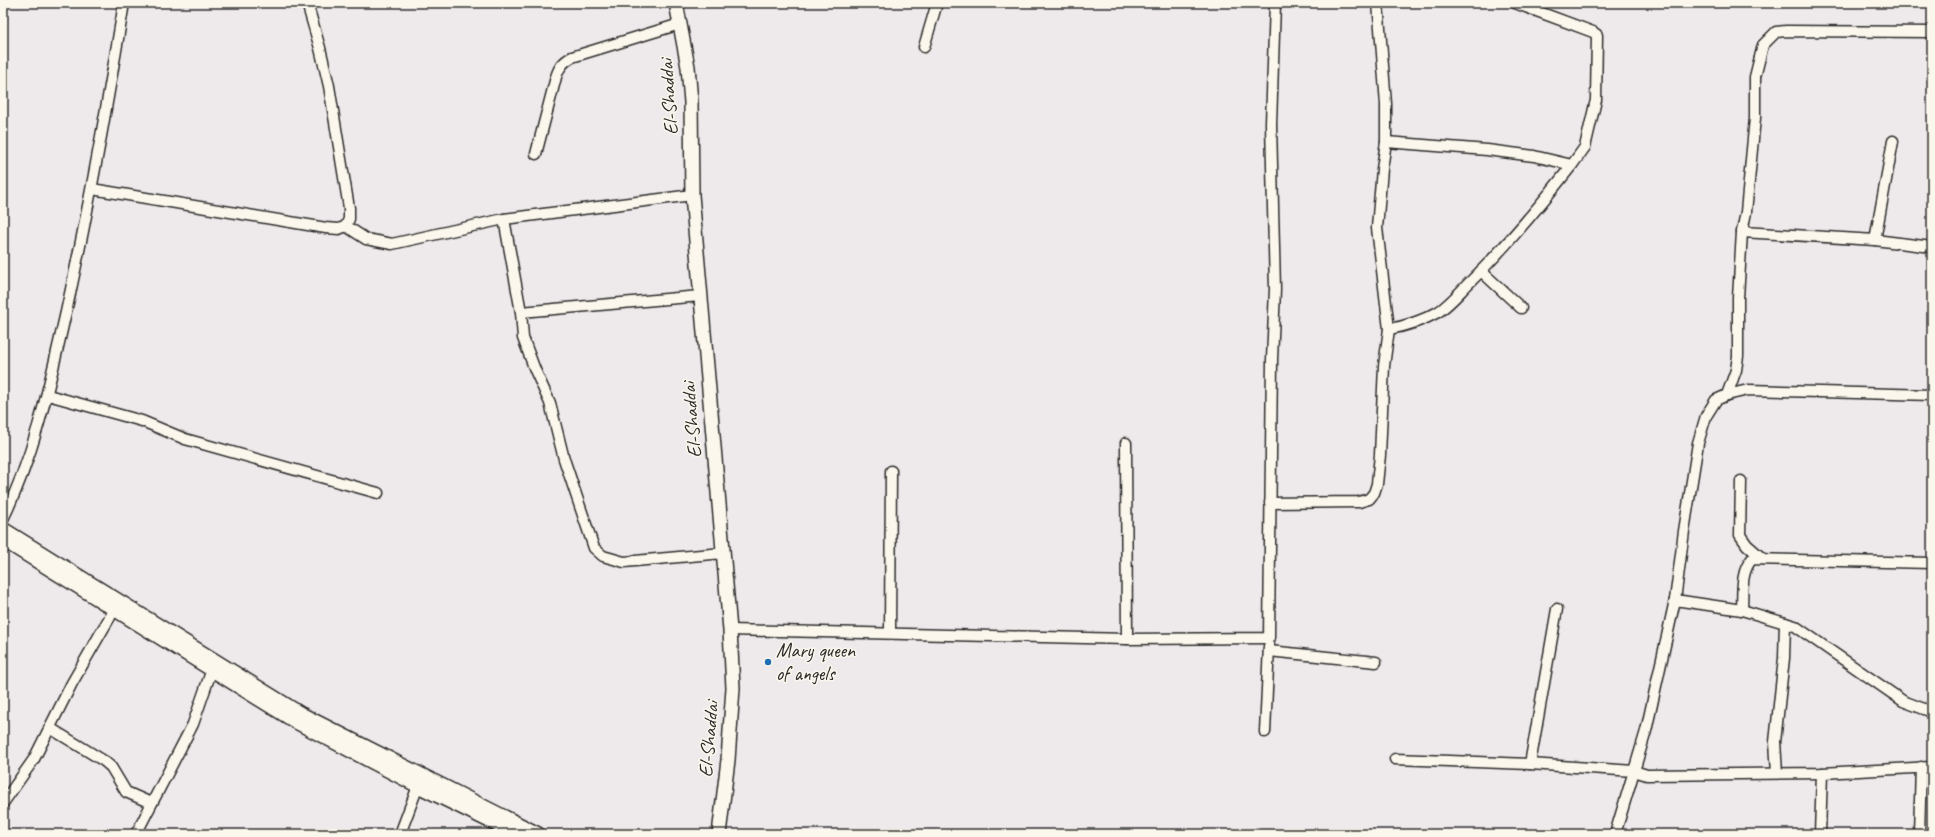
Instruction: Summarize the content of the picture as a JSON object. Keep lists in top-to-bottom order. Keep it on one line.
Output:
{"streets":{"street":["El-Shaddai"]},"places":["Mary queen of angels"]}
